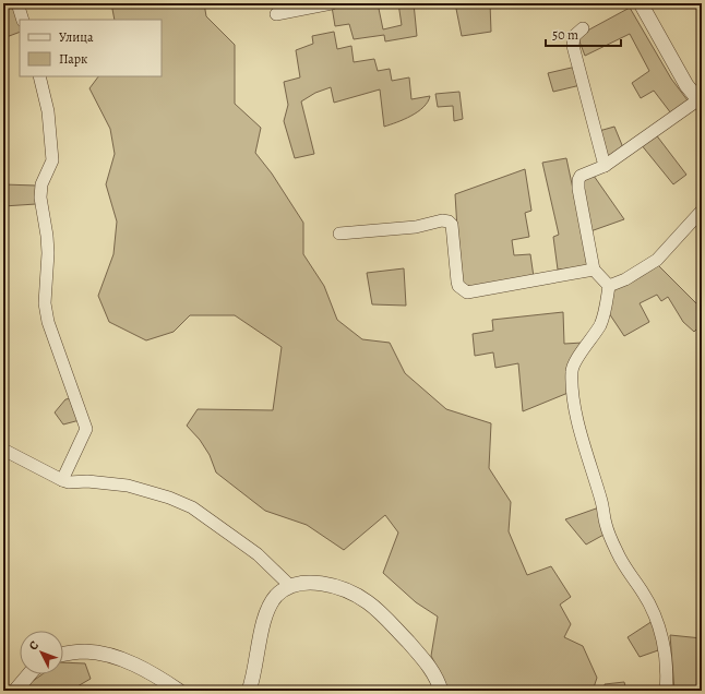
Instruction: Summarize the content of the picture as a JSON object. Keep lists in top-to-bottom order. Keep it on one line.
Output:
{"legend":["Улица","Парк"],"scale_bar":"50 m","north":"top left"}
